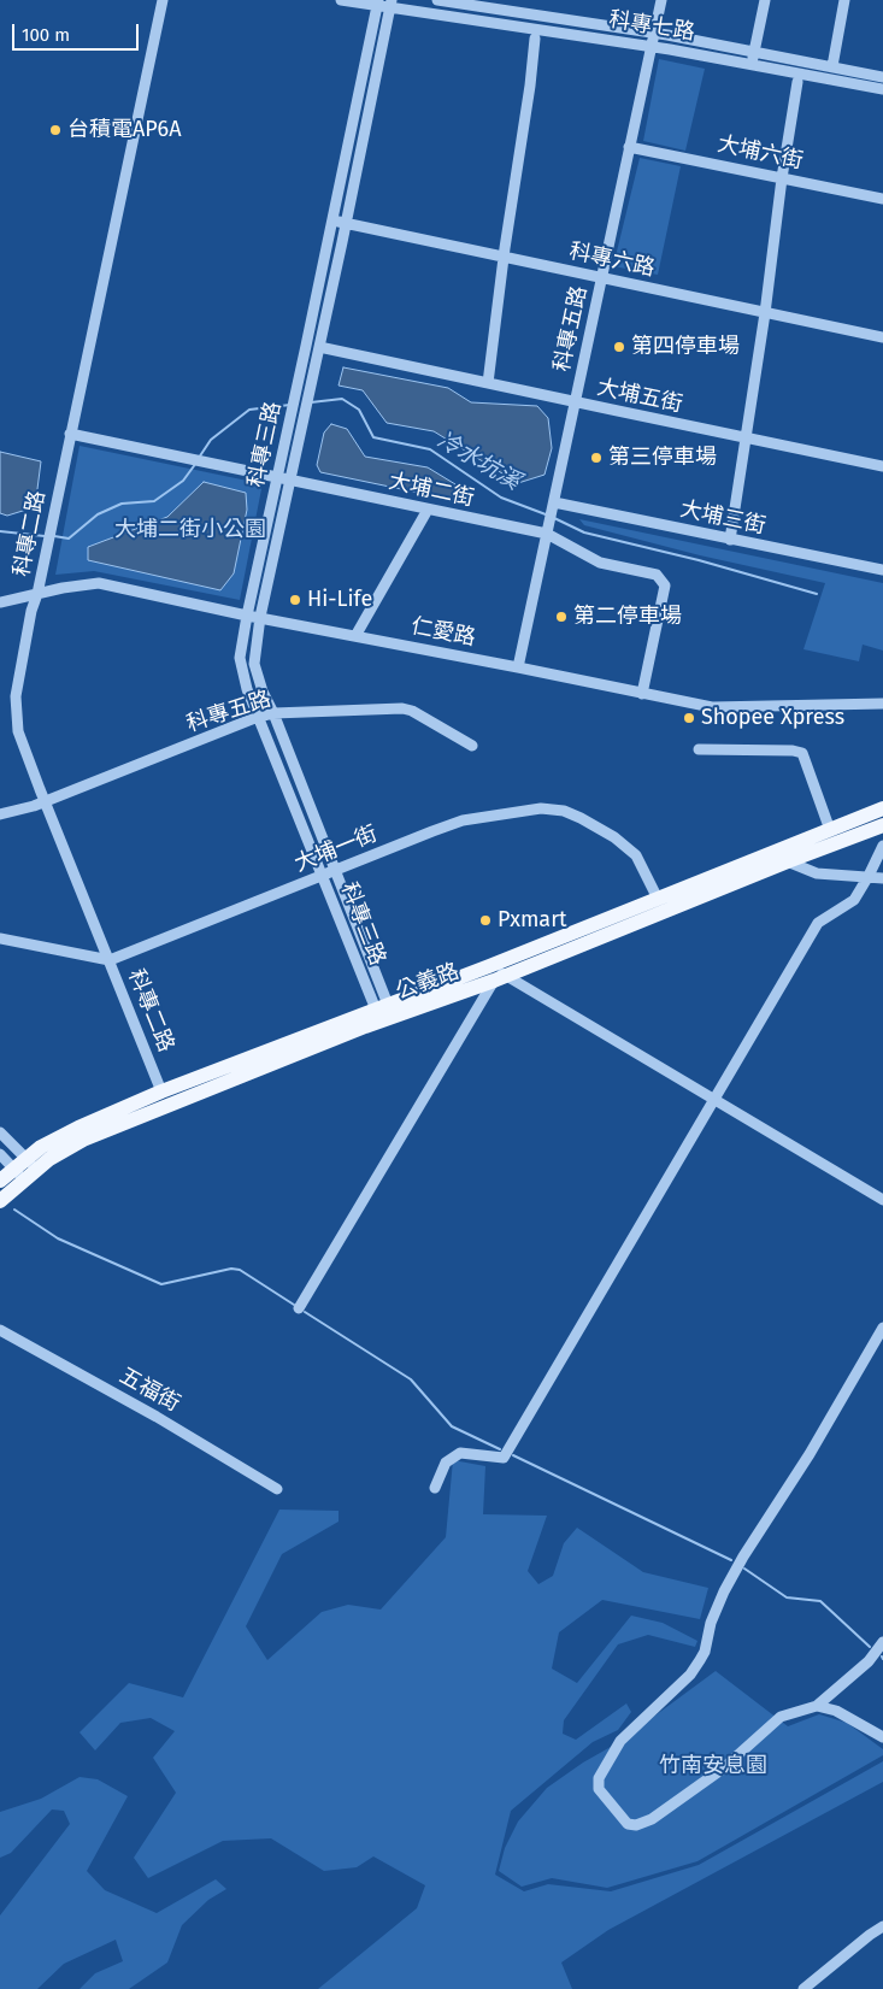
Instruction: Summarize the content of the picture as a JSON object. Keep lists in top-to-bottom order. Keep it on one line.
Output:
{"streets":{"main road":["公義路"],"street":["科專七路","大埔六街","科專六路","科專五路","大埔五街","科專三路","大埔二街","大埔三街","科專二路","仁愛路","大埔一街","五福街"]},"crossings":[["科專七路","科專五路"],["科專七路","科專三路"],["大埔六街","科專五路"],["科專六路","科專五路"],["科專六路","科專三路"],["科專五路","大埔五街"],["科專五路","科專三路"],["科專五路","大埔二街"],["科專五路","大埔三街"],["科專五路","科專二路"],["科專五路","仁愛路"],["大埔五街","科專三路"],["科專三路","大埔二街"],["科專三路","仁愛路"],["科專三路","大埔一街"],["科專三路","公義路"],["大埔二街","科專二路"],["大埔二街","仁愛路"],["科專二路","仁愛路"],["科專二路","大埔一街"],["科專二路","公義路"],["大埔一街","公義路"]],"water":["冷水坑溪"],"parks":["大埔二街小公園","竹南安息園"],"places":["台積電AP6A","第四停車場","第三停車場","Hi-Life","第二停車場","Shopee Xpress","Pxmart"],"scale_bar":"100 m"}
